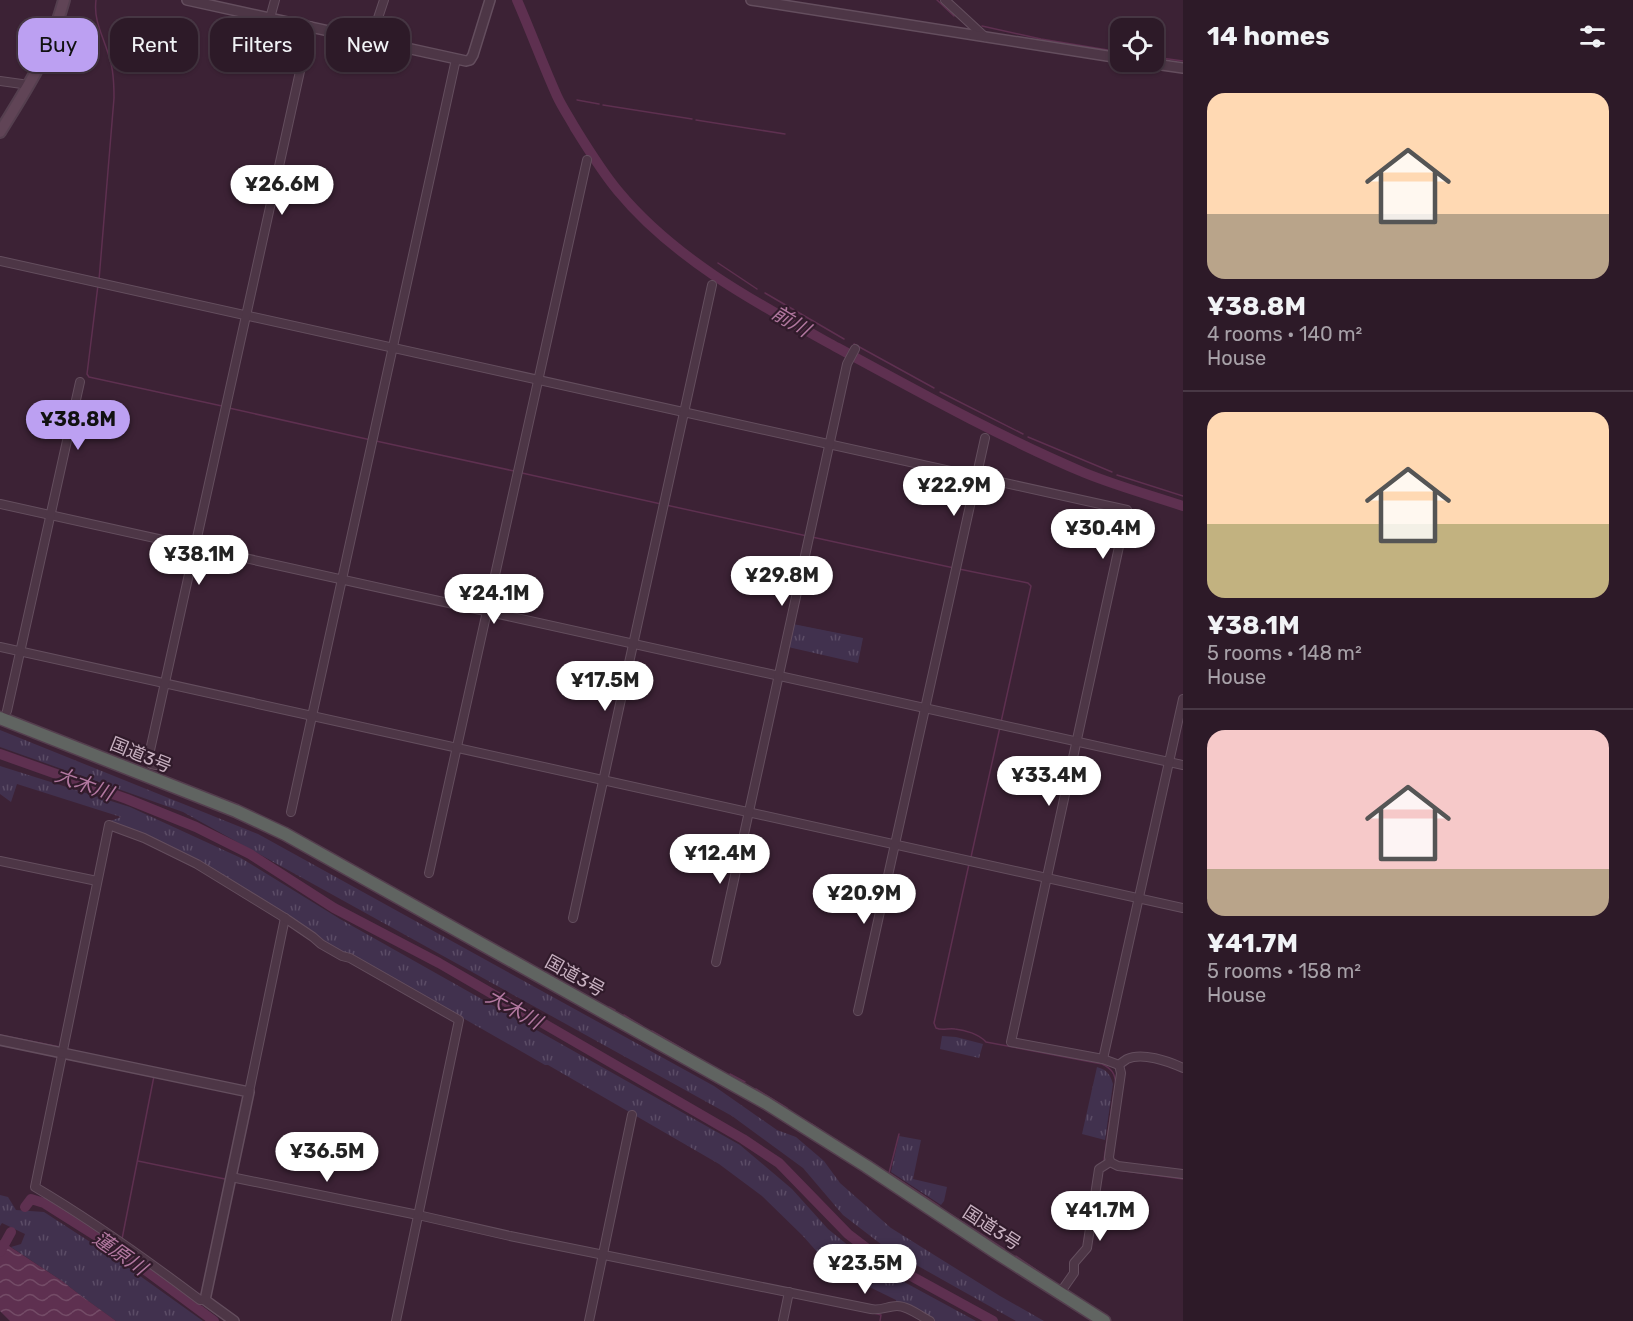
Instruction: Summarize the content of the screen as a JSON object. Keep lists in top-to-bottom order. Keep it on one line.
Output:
{"streets":{"highway":["国道3号"]},"water":["前川","大木川","蓮原川"],"page":{"heading":"14 homes","chip":["Buy","Rent","Filters","New"],"list":[{"name":"¥38.8M","note":"4 rooms · 140 m² · House"},{"name":"¥38.1M","note":"5 rooms · 148 m² · House"},{"name":"¥41.7M","note":"5 rooms · 158 m² · House"}],"price":["¥26.6M","¥38.8M","¥22.9M","¥30.4M","¥38.1M","¥29.8M","¥24.1M","¥17.5M","¥33.4M","¥12.4M","¥20.9M","¥36.5M","¥41.7M","¥23.5M"]}}
